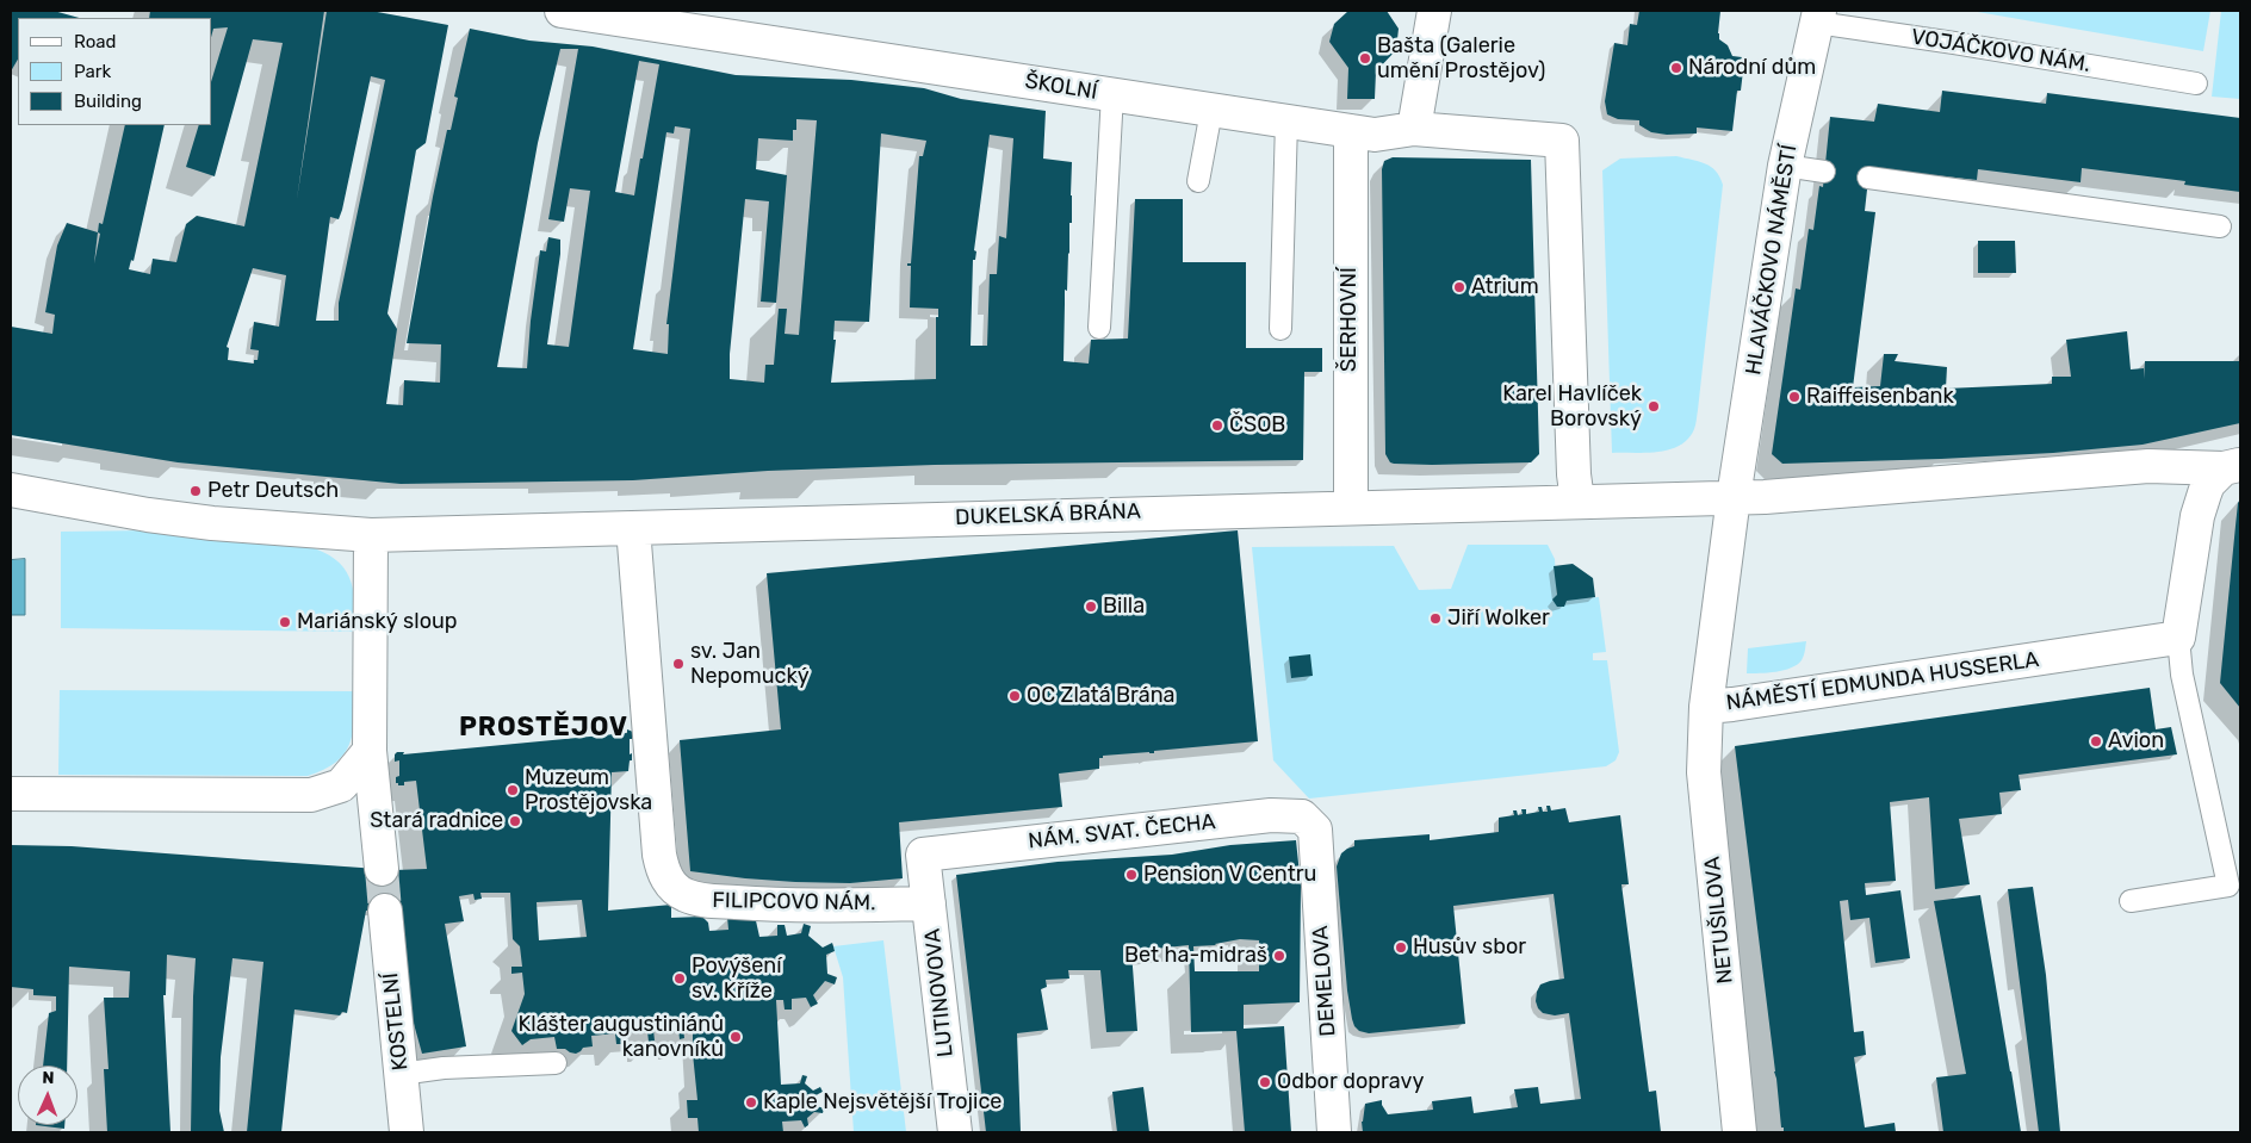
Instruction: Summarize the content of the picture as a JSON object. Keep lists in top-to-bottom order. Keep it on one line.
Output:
{"streets":{"street":["ŠKOLNÍ","HLAVÁČKOVO NÁMĚSTÍ","ŠERHOVNÍ","DUKELSKÁ BRÁNA","NÁMĚSTÍ EDMUNDA HUSSERLA","NÁM. SVAT. ČECHA","FILIPCOVO NÁM.","NETUŠILOVA","DEMELOVA","LUTINOVOVA","KOSTELNÍ"],"lane":["VOJÁČKOVO NÁM."]},"crossings":[["VOJÁČKOVO NÁM.","HLAVÁČKOVO NÁMĚSTÍ"],["ŠKOLNÍ","ŠERHOVNÍ"],["HLAVÁČKOVO NÁMĚSTÍ","NÁMĚSTÍ EDMUNDA HUSSERLA"],["ŠERHOVNÍ","DUKELSKÁ BRÁNA"],["DUKELSKÁ BRÁNA","FILIPCOVO NÁM."],["NÁMĚSTÍ EDMUNDA HUSSERLA","NETUŠILOVA"],["NÁM. SVAT. ČECHA","DEMELOVA"],["NÁM. SVAT. ČECHA","LUTINOVOVA"],["FILIPCOVO NÁM.","LUTINOVOVA"]],"districts":["PROSTĚJOV"],"places":["Bašta (Galerie umění Prostějov)","Národní dům","Atrium","Raiffeisenbank","Karel Havlíček Borovský","ČSOB","Petr Deutsch","Billa","Jiří Wolker","Mariánský sloup","sv. Jan Nepomucký","OC Zlatá Brána","Avion","Muzeum Prostějovska","Stará radnice","Pension V Centru","Husův sbor","Bet ha-midraš","Povýšení sv. Kříže","Klášter augustiniánů kanovníků","Odbor dopravy","Kaple Nejsvětější Trojice"],"legend":["Road","Park","Building"],"north":"top"}
